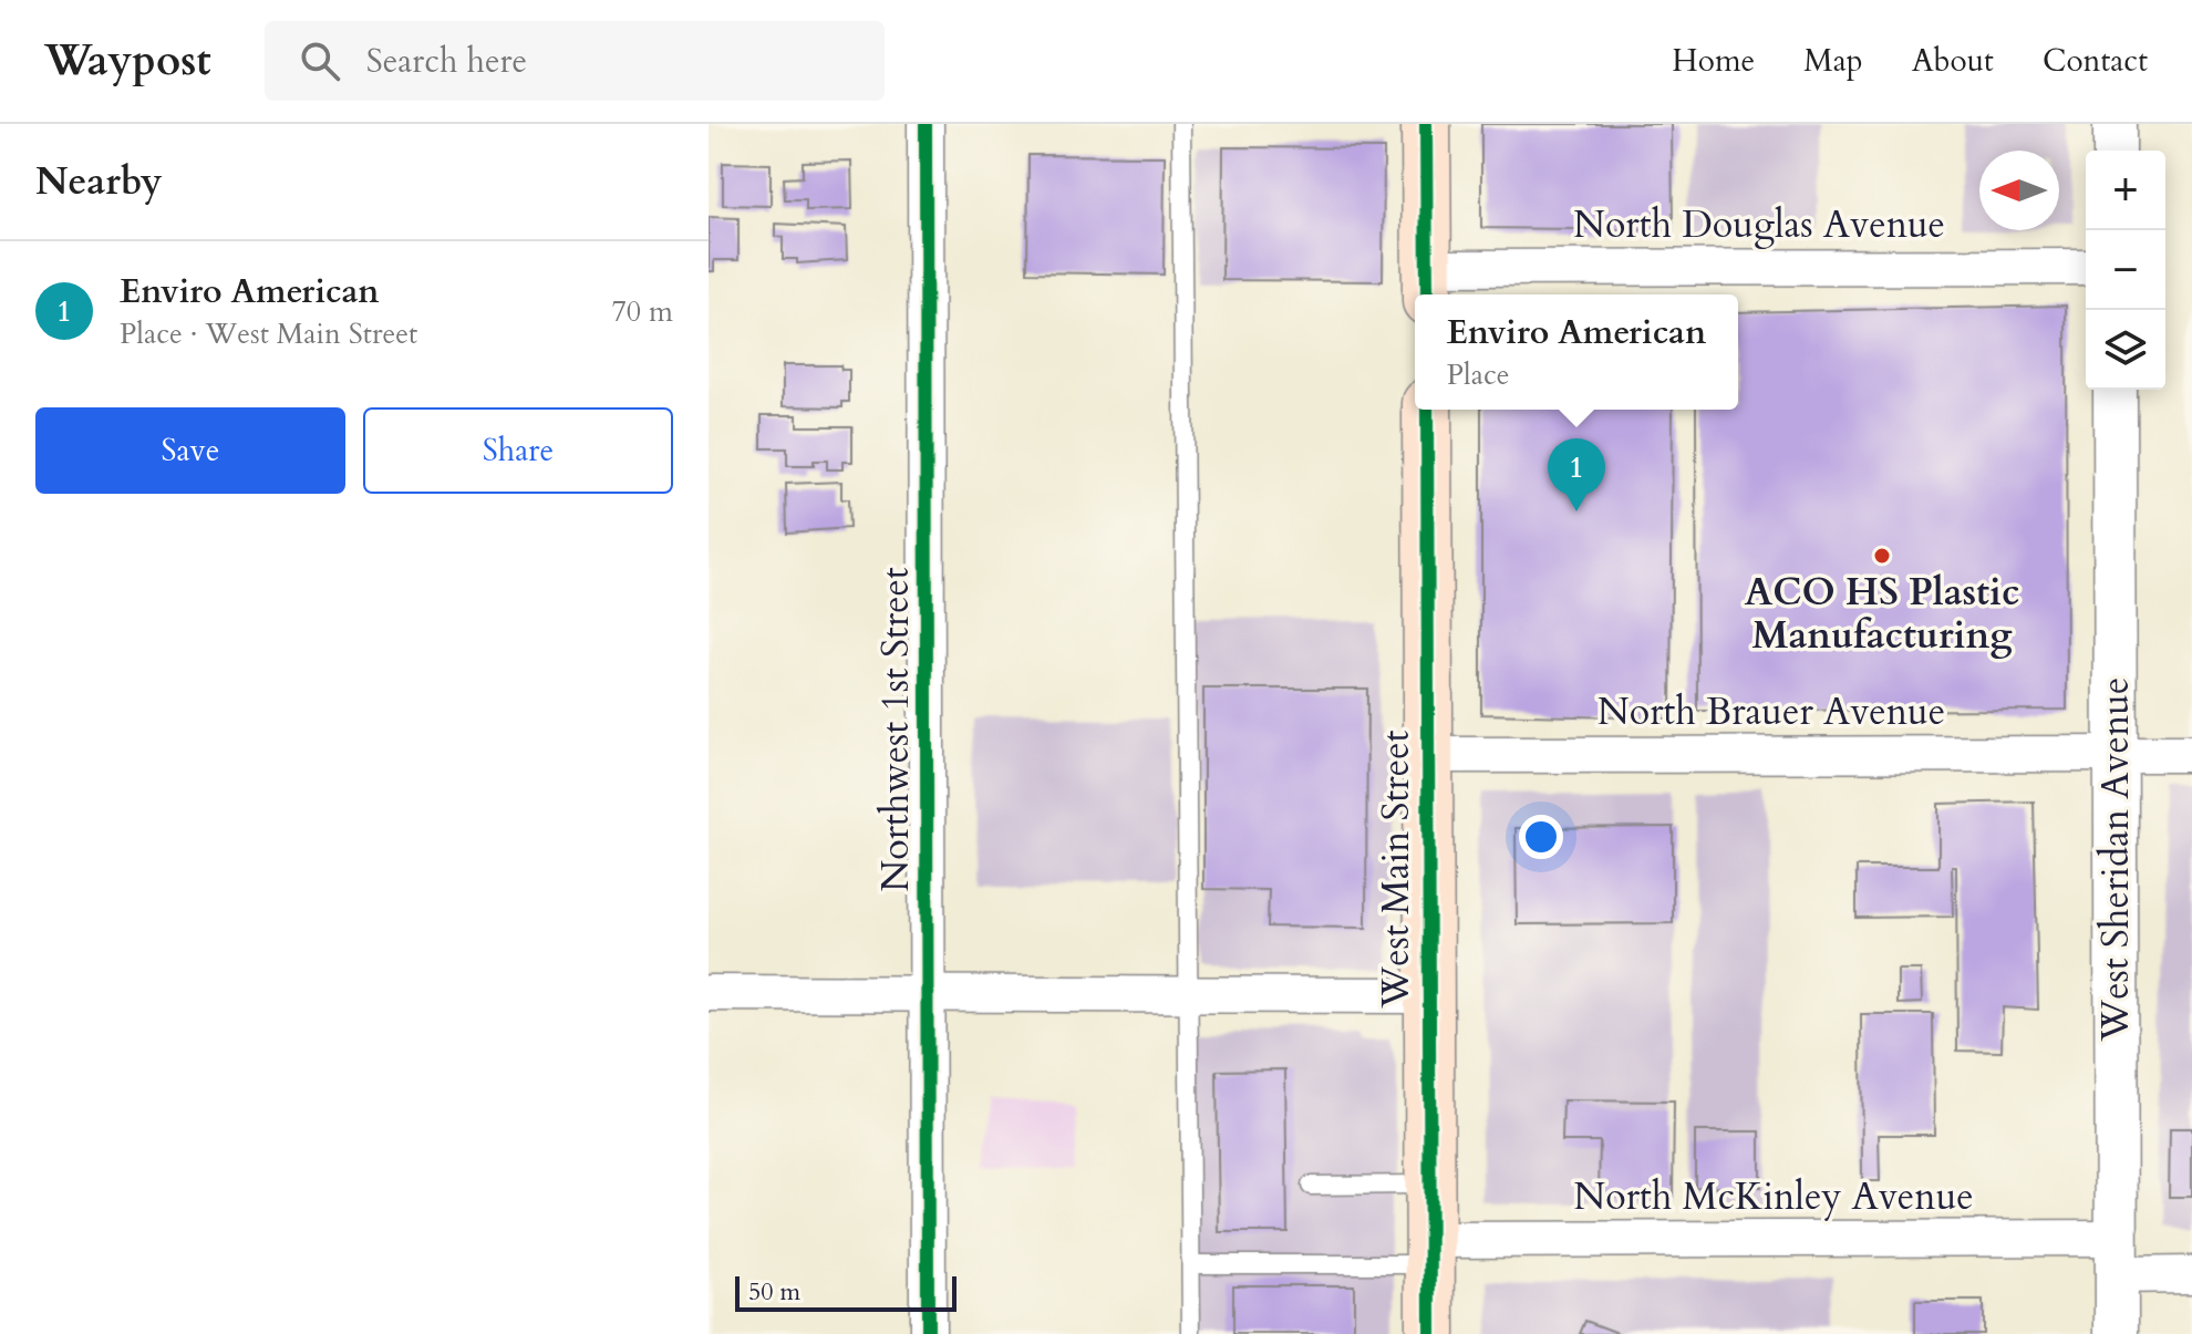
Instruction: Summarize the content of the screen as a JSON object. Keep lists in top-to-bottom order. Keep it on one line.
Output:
{"streets":{"main road":["West Main Street"],"street":["North Douglas Avenue","North Brauer Avenue","Northwest 1st Street","West Sheridan Avenue","North McKinley Avenue"]},"crossings":[["North Brauer Avenue","West Sheridan Avenue"],["North Brauer Avenue","West Main Street"],["West Sheridan Avenue","North McKinley Avenue"],["West Main Street","North McKinley Avenue"]],"places":["ACO HS Plastic Manufacturing"],"scale_bar":"50 m","north":"left","page":{"header":"Waypost","search":"Search here","nav":["Home","Map","About","Contact"],"heading":"Nearby","map_buttons":["+","−"],"list":[{"mark":"1","name":"Enviro American","note":"Place · West Main Street","value":"70 m"}],"popup":["Enviro American","Place"],"buttons":["Save","Share"],"pins":"1","scale":"50 m"}}
